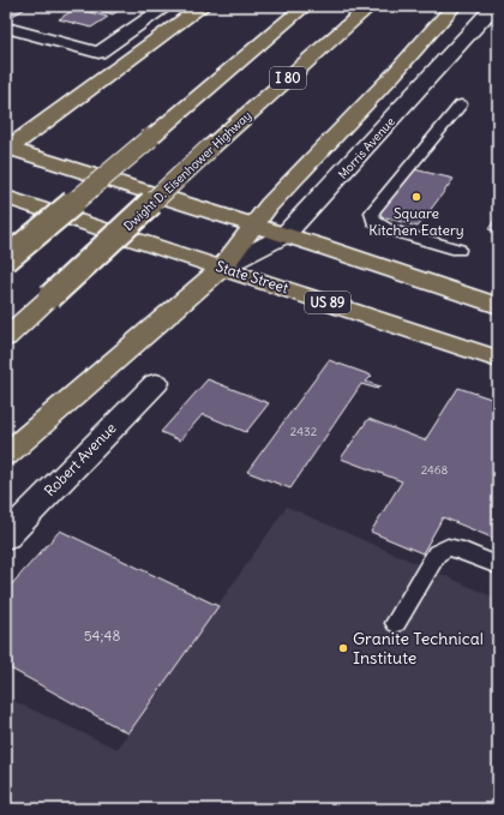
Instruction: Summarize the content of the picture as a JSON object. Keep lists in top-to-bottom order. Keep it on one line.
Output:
{"streets":{"main road":["I 80","Dwight D. Eisenhower Highway","State Street","US 89"],"street":["Morris Avenue","Robert Avenue"]},"crossings":[["Morris Avenue","State Street"]],"places":["Square Kitchen Eatery","Granite Technical Institute"],"house_numbers":["2432","2468","54;48"]}
